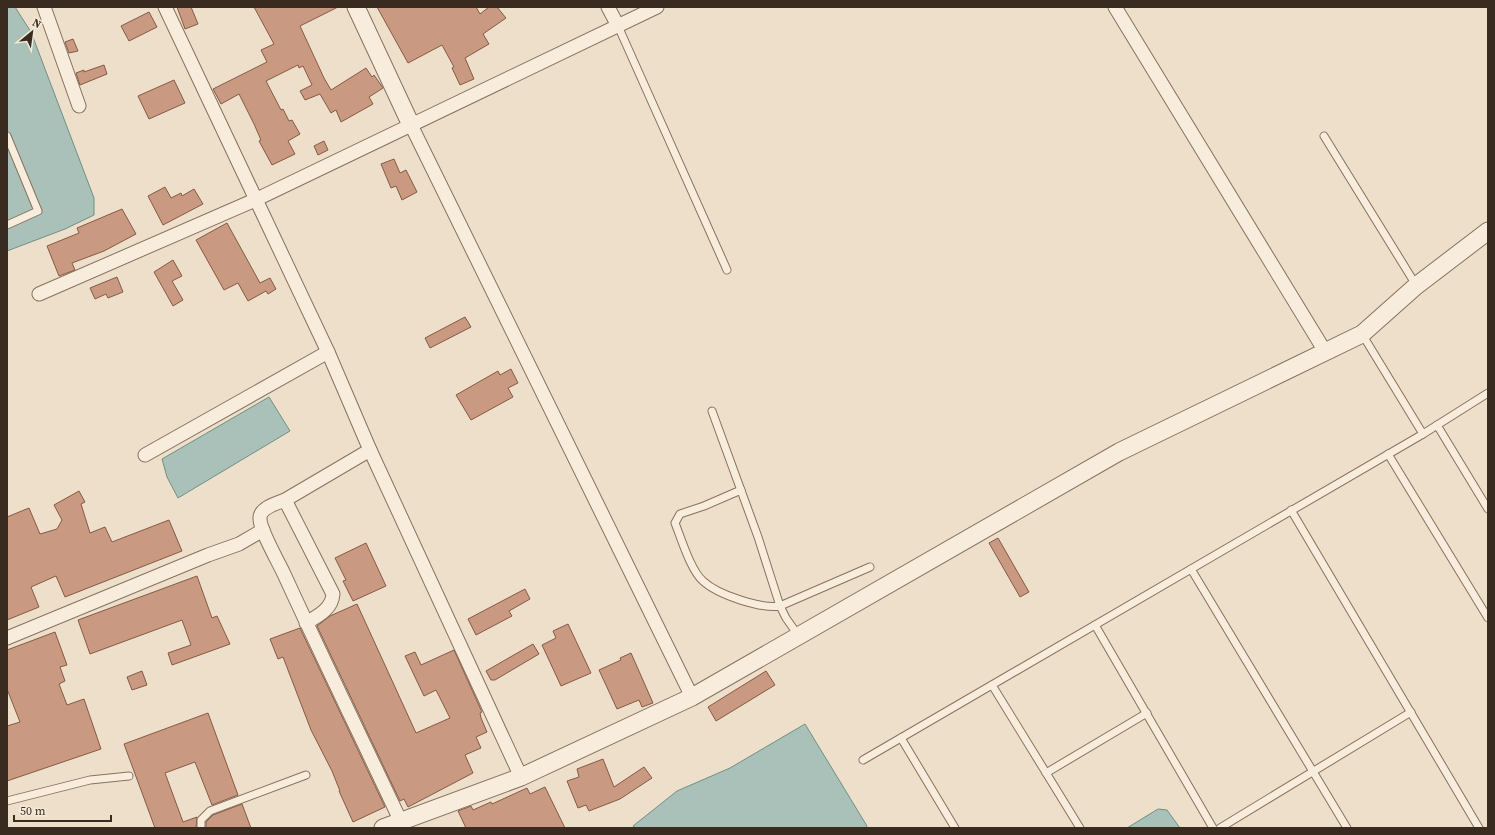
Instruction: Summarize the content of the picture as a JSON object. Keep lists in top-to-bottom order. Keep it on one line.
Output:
{"scale_bar":"50 m","north":"top right"}
